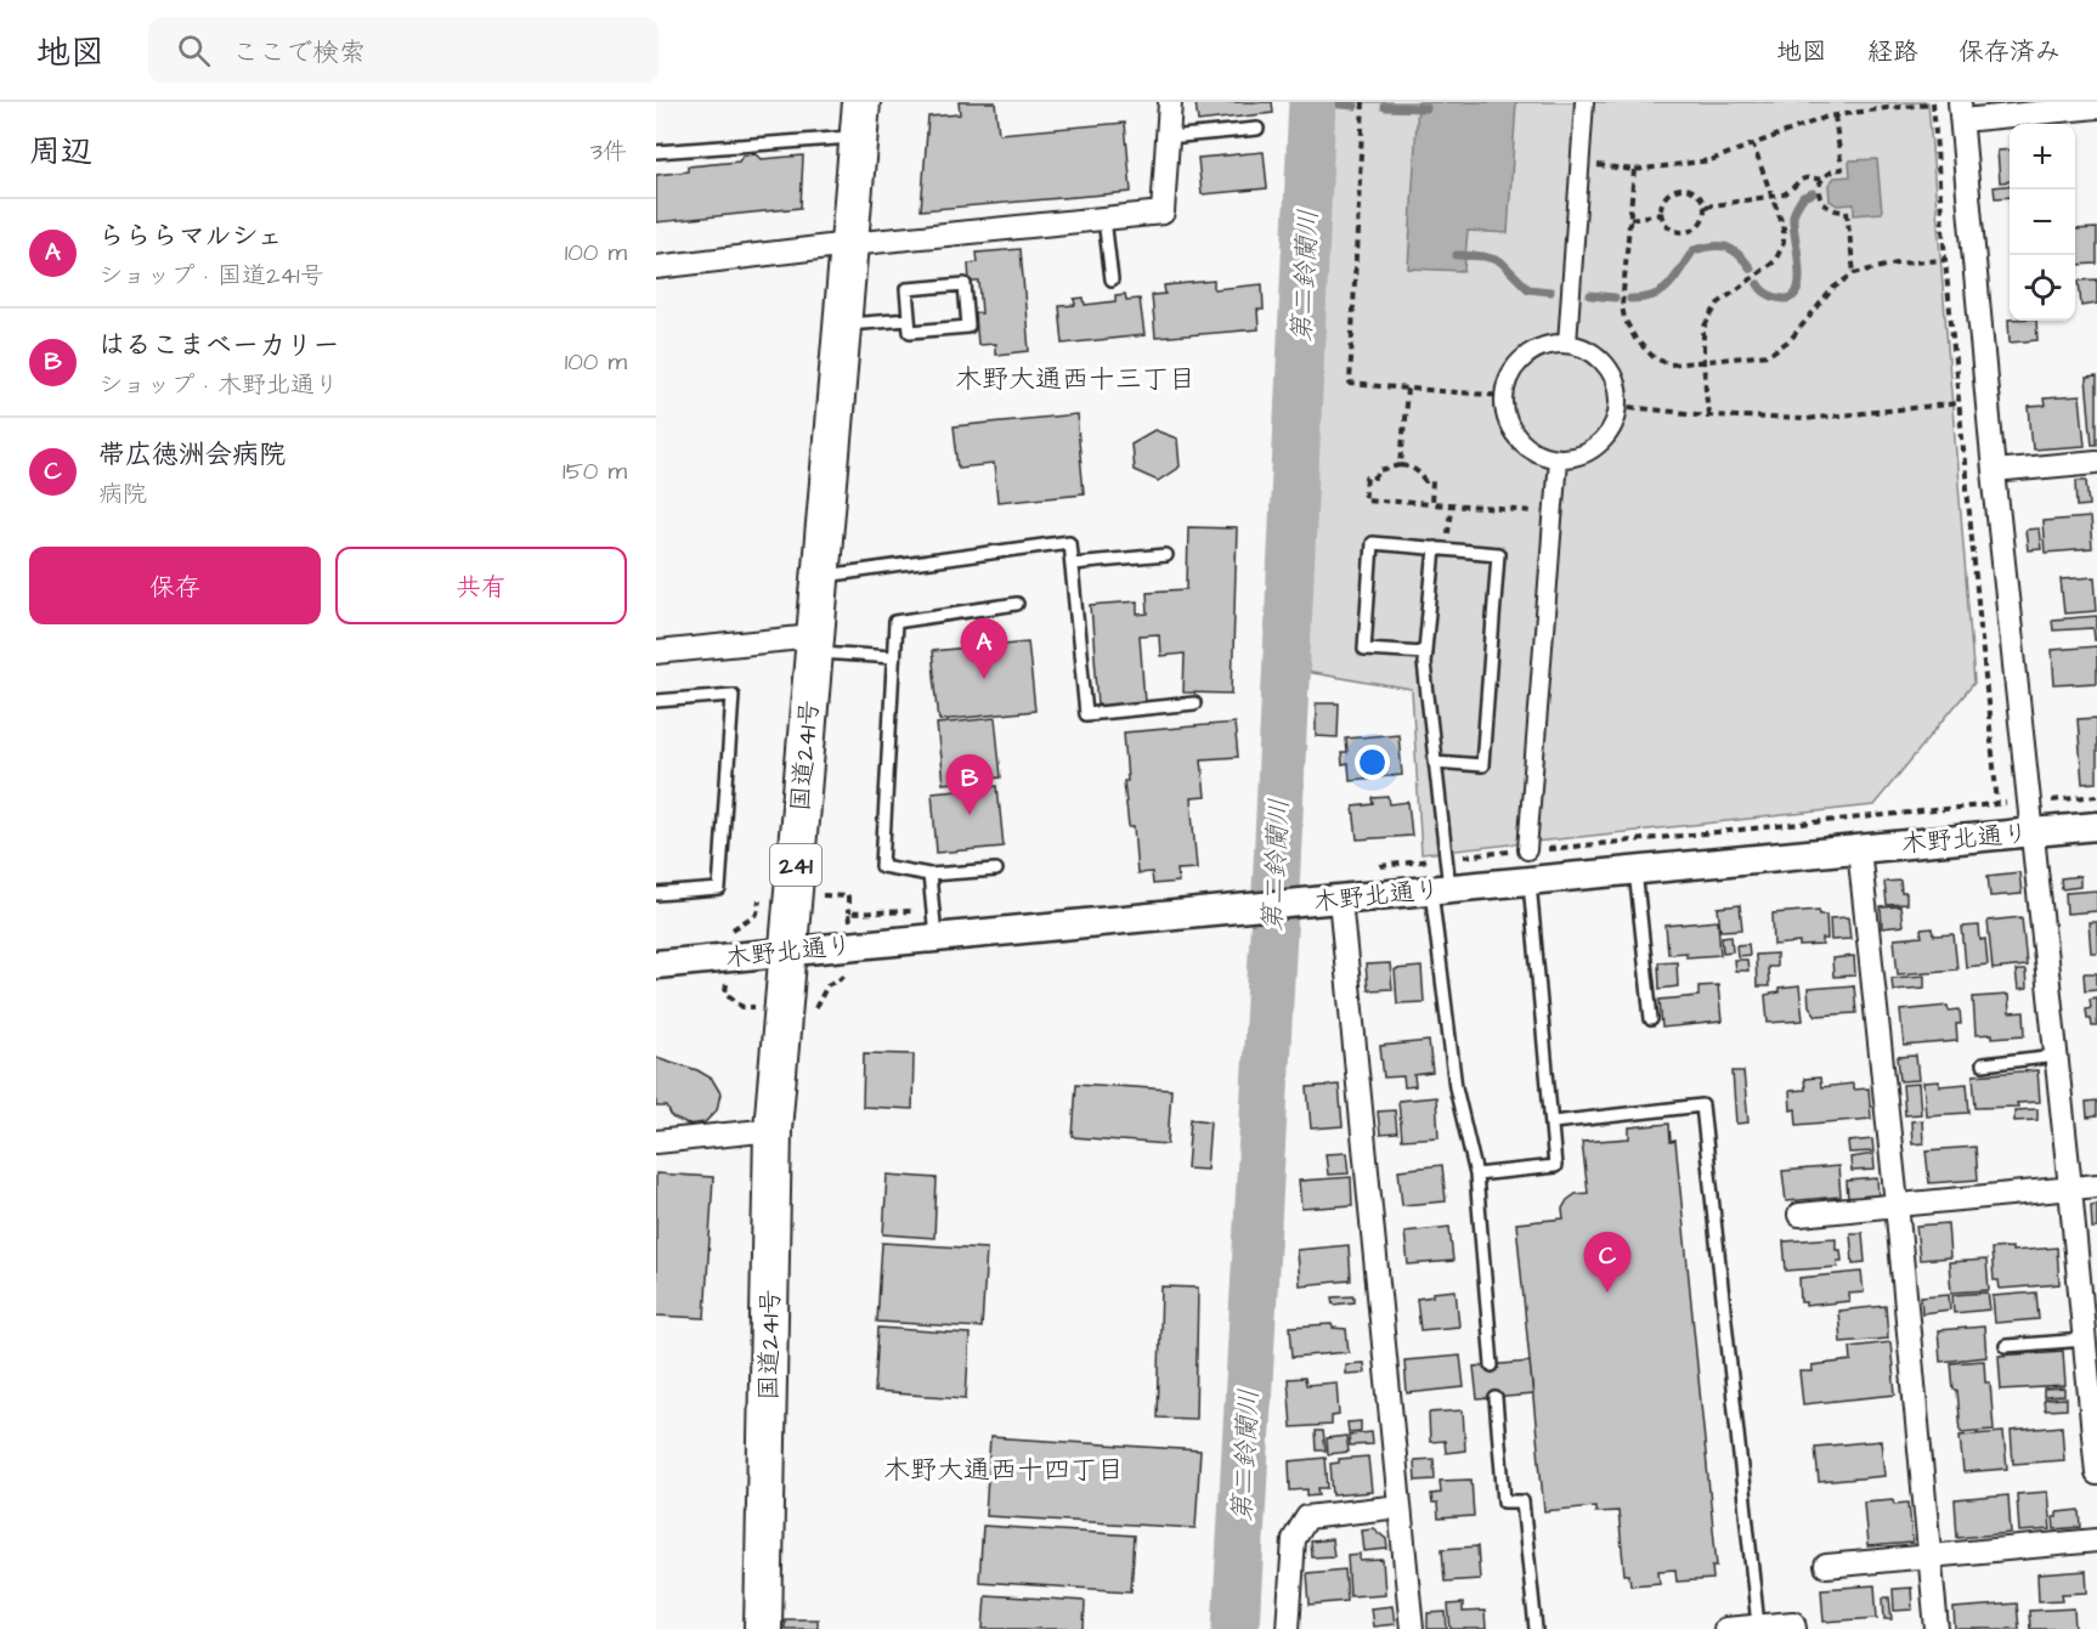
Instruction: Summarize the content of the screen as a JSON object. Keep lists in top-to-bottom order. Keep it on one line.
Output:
{"streets":{"highway":["国道241号","241"],"street":["木野北通り"]},"crossings":[["国道241号","木野北通り"]],"districts":["木野大通西十三丁目","木野大通西十四丁目"],"water":["第二鈴蘭川"],"page":{"header":"地図","search":"ここで検索","nav":["地図","経路","保存済み"],"heading":["周辺","3件"],"map_buttons":["+","−"],"list":[{"mark":"A","name":"らららマルシェ","note":"ショップ · 国道241号","value":"100 m"},{"mark":"B","name":"はるこまベーカリー","note":"ショップ · 木野北通り","value":"100 m"},{"mark":"C","name":"帯広徳洲会病院","note":"病院","value":"150 m"}],"buttons":["保存","共有"],"pins":["A","B","C"]}}
